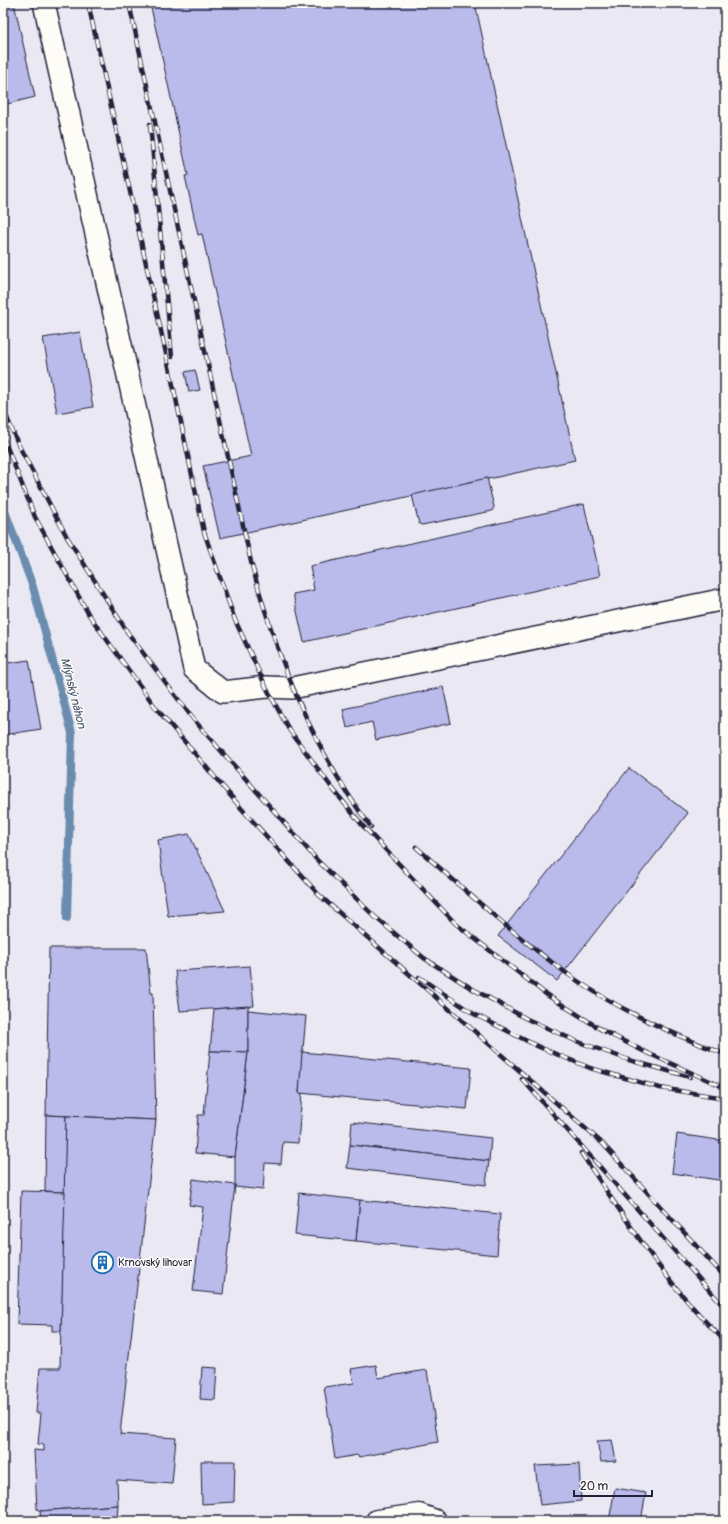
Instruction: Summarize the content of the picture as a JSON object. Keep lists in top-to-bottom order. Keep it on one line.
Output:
{"water":["Mlýnský náhon"],"places":{"building":["Krnovský lihovar"]},"scale_bar":"20 m"}
